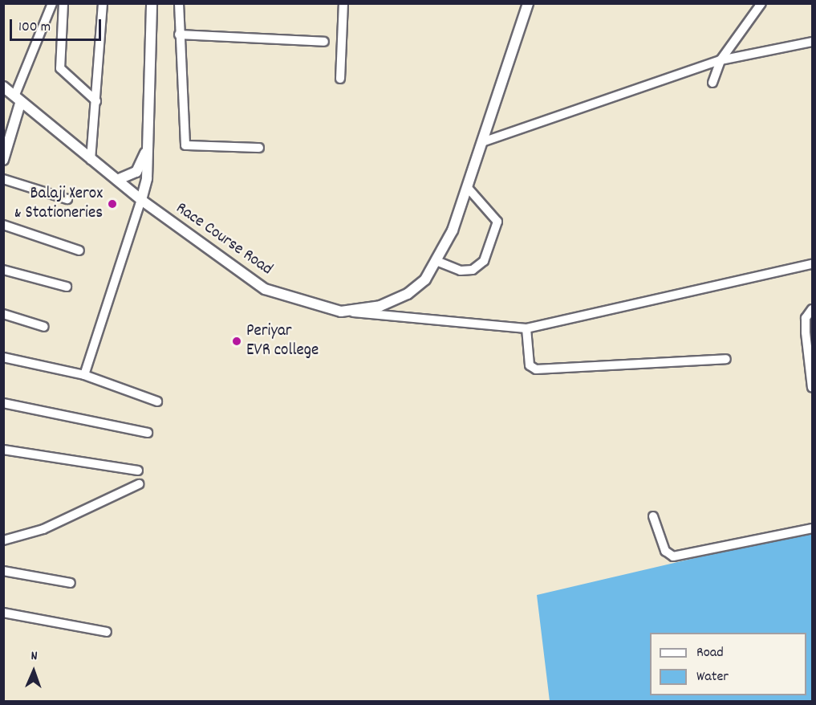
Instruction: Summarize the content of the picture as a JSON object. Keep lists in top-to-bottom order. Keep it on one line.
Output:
{"streets":{"main road":["Race Course Road"]},"places":["Balaji Xerox & Stationeries","Periyar EVR college"],"legend":["Road","Water"],"scale_bar":"100 m","north":"top"}
